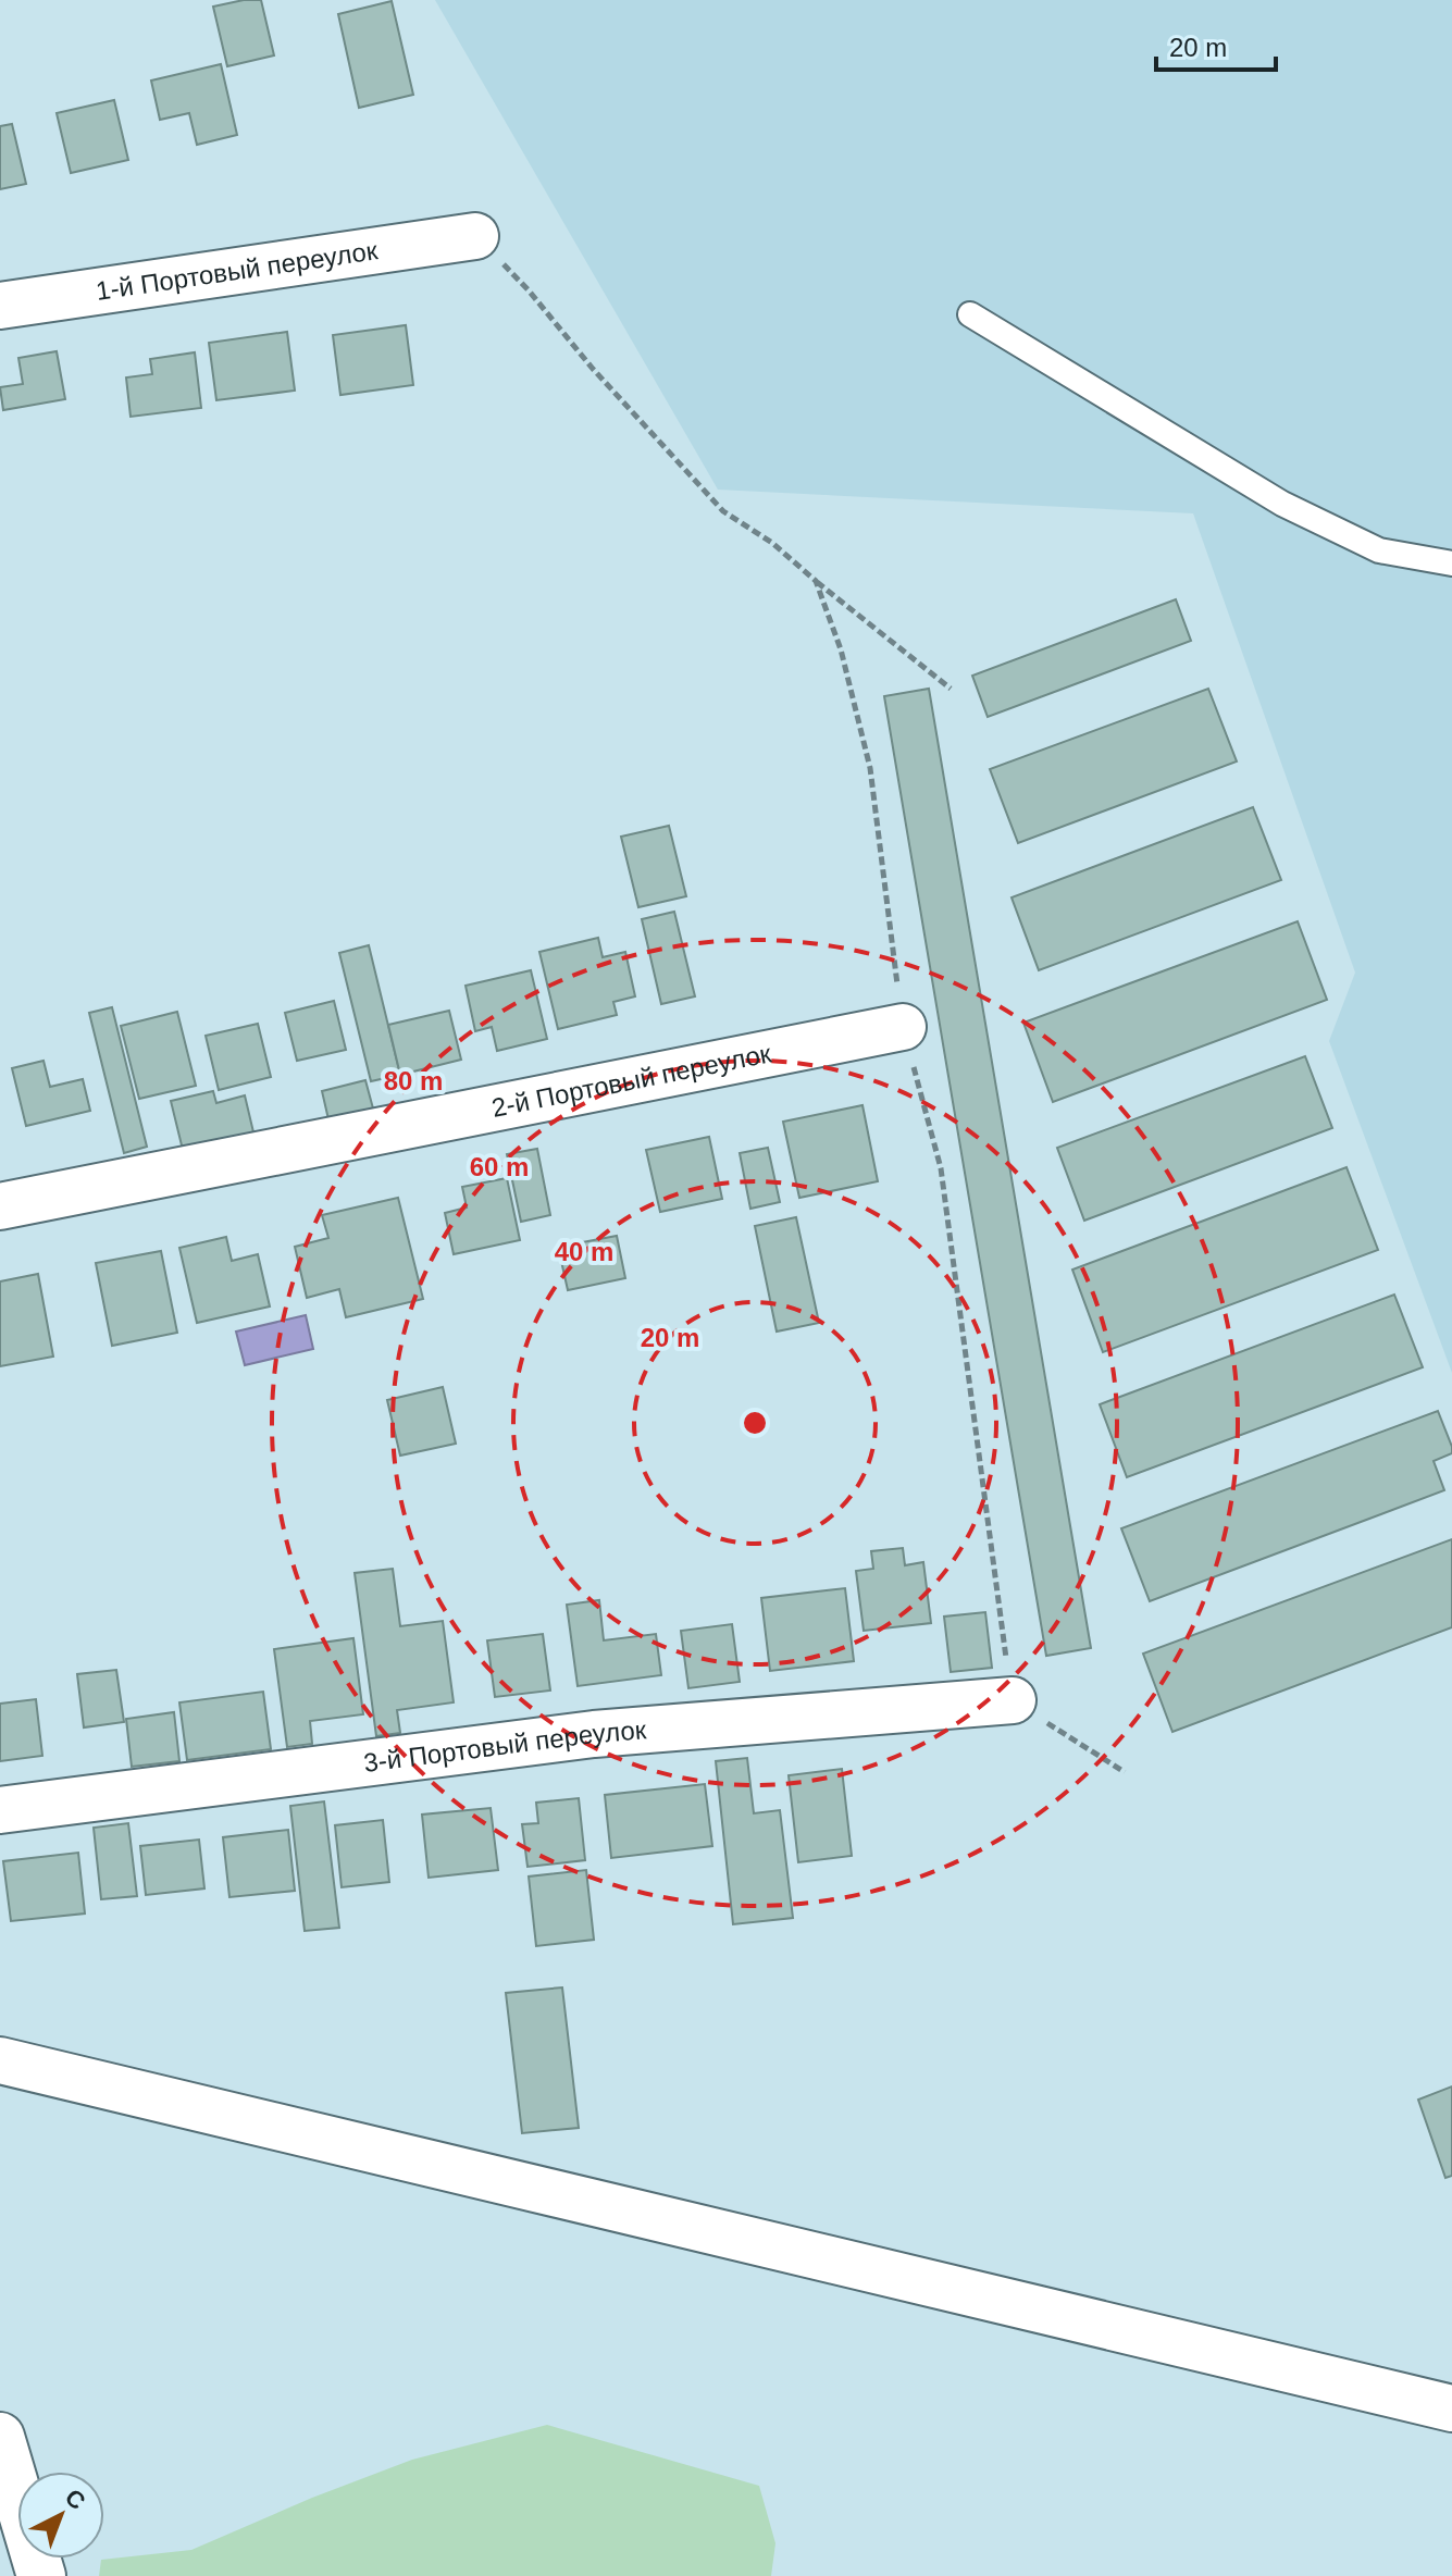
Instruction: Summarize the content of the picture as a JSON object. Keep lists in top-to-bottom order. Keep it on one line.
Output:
{"streets":{"street":["1-й Портовый переулок","2-й Портовый переулок","3-й Портовый переулок"]},"scale_bar":"20 m","north":"top right","rings":["80 m","60 m","40 m","20 m"]}
